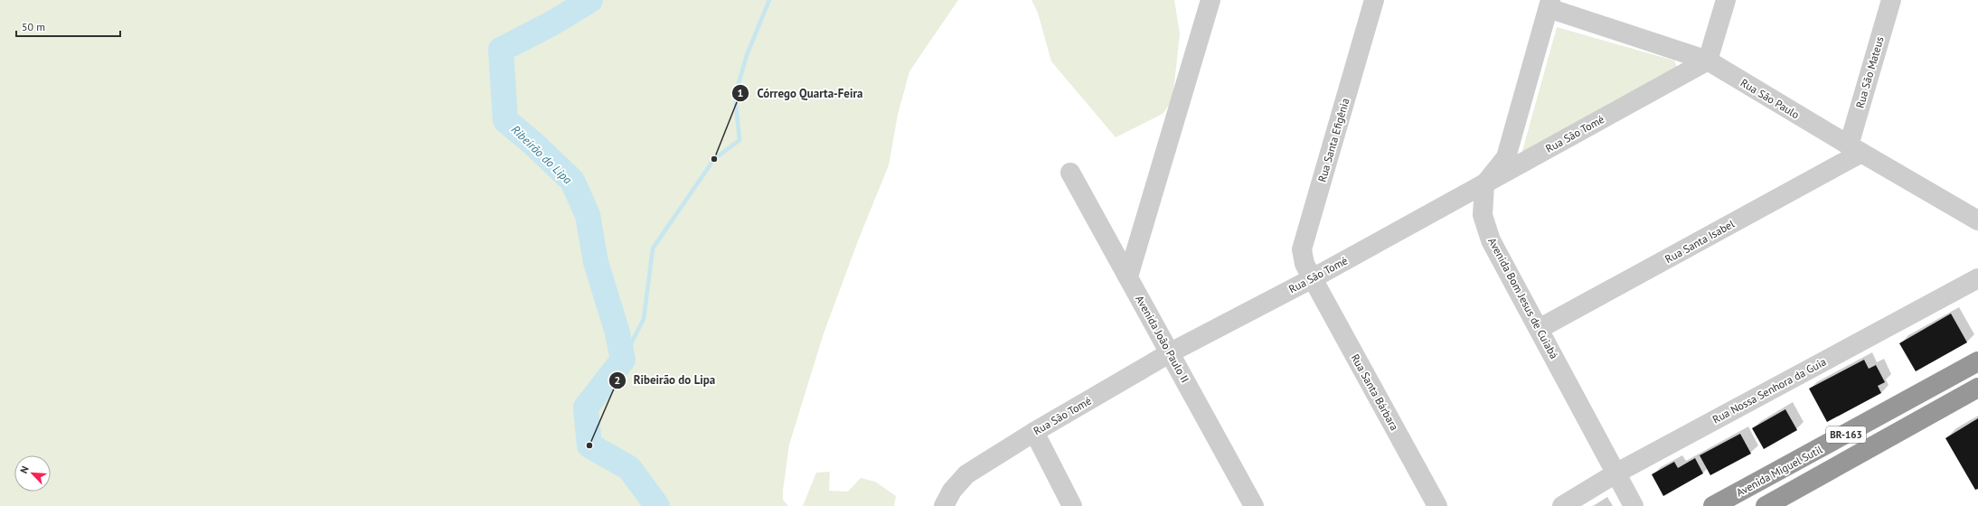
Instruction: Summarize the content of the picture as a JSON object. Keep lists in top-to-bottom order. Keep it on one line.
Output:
{"streets":{"highway":["BR-163","Avenida Miguel Sutil"],"street":["Rua São Mateus","Rua São Paulo","Rua São Tomé","Rua Santa Efigênia","Rua Santa Isabel","Avenida Bom Jesus de Cuiabá","Avenida João Paulo II","Rua Nossa Senhora da Guia","Rua Santa Bárbara"]},"crossings":[["Rua São Mateus","Rua São Paulo"],["Rua São Mateus","Rua Santa Isabel"],["Rua São Paulo","Rua São Tomé"],["Rua São Paulo","Rua Santa Isabel"],["Rua São Tomé","Rua Santa Efigênia"],["Rua São Tomé","Avenida Bom Jesus de Cuiabá"],["Rua São Tomé","Avenida João Paulo II"],["Rua São Tomé","Rua Santa Bárbara"],["Rua Santa Efigênia","Rua Santa Bárbara"],["Rua Santa Isabel","Avenida Bom Jesus de Cuiabá"],["Avenida Bom Jesus de Cuiabá","Rua Nossa Senhora da Guia"]],"water":["Ribeirão do Lipa"],"places":["Córrego Quarta-Feira","Ribeirão do Lipa"],"scale_bar":"50 m","north":"top left"}
